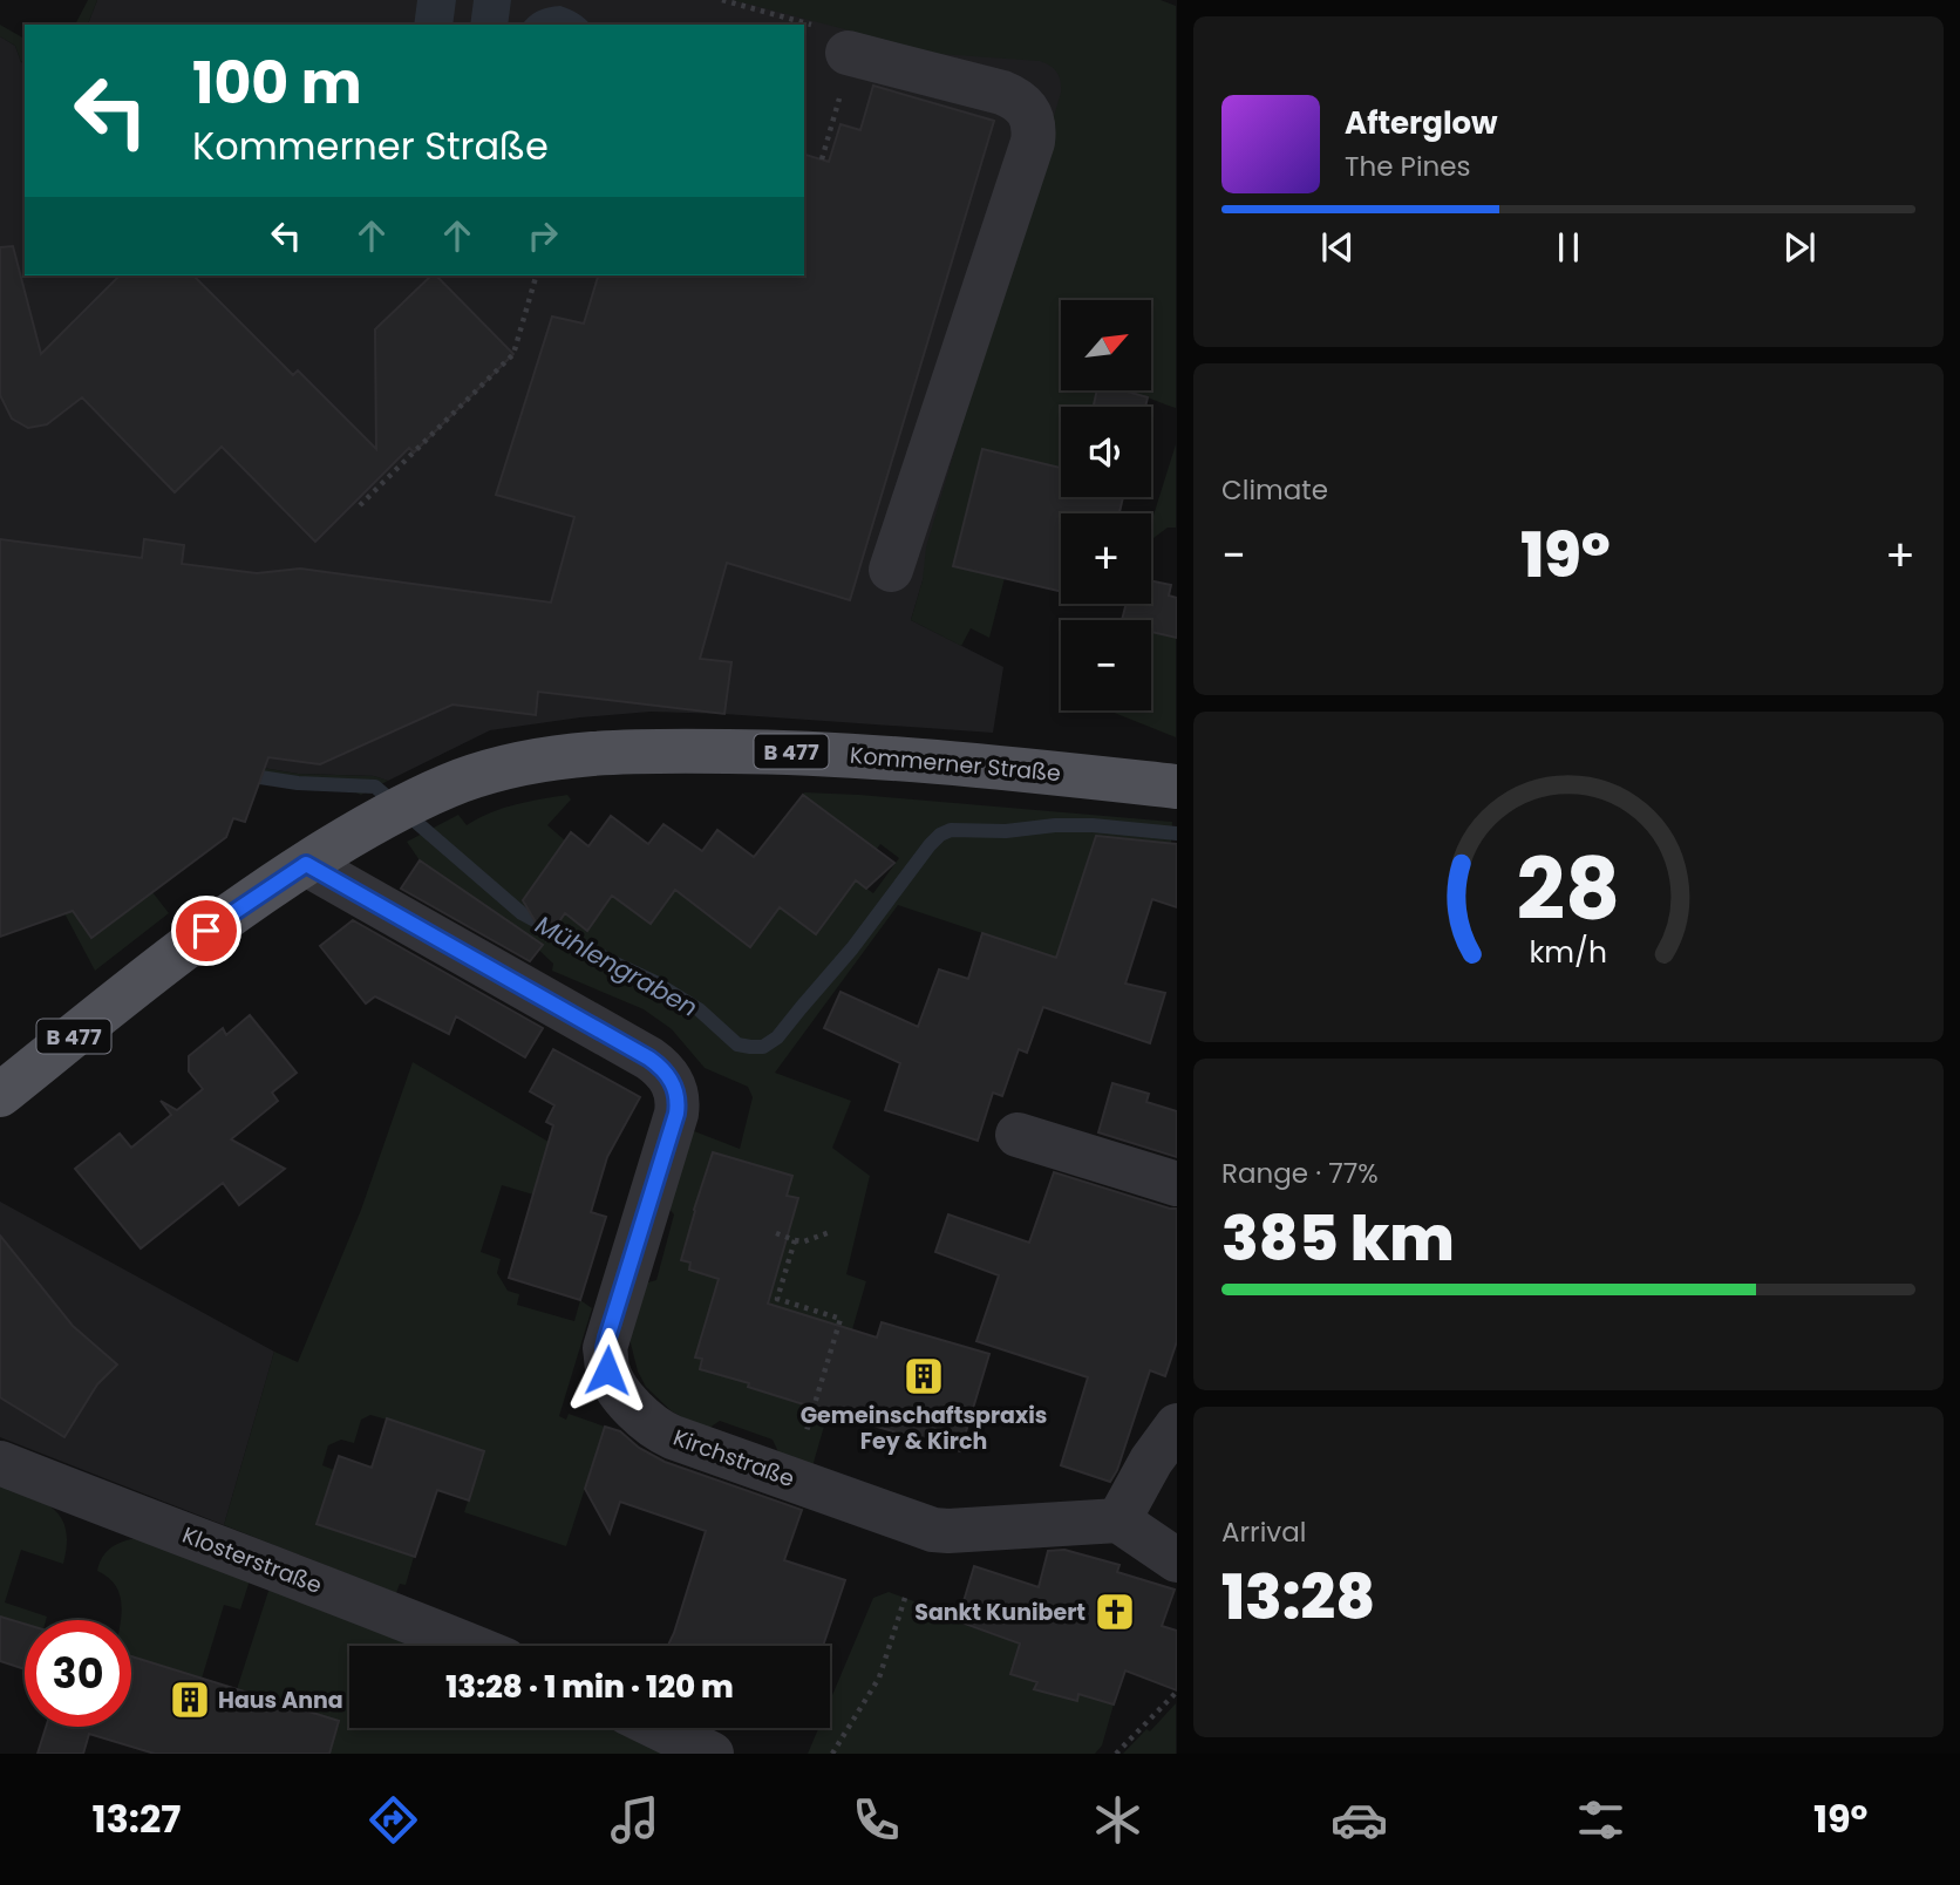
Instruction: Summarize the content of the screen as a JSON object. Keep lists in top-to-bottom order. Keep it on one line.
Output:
{"streets":{"main road":["B 477","Kommerner Straße"],"street":["Kirchstraße","Klosterstraße"]},"crossings":[["Kommerner Straße","Kirchstraße"]],"water":["Mühlengraben"],"places":{"building":["Gemeinschaftspraxis Fey & Kirch","Haus Anna"],"church":["Sankt Kunibert"]},"north":"top right","page":{"turn":["100 m","Kommerner Straße"],"song":["Afterglow","The Pines"],"map_buttons":["+","−"],"tile":["Climate",["Range · 77%","385 km"],["Arrival","13:28"]],"heat":["−","19°","+"],"limit":"30","trip":"13:28 · 1 min · 120 m","tabs":["13:27","19°"],"gauge":["28","km/h"]}}
